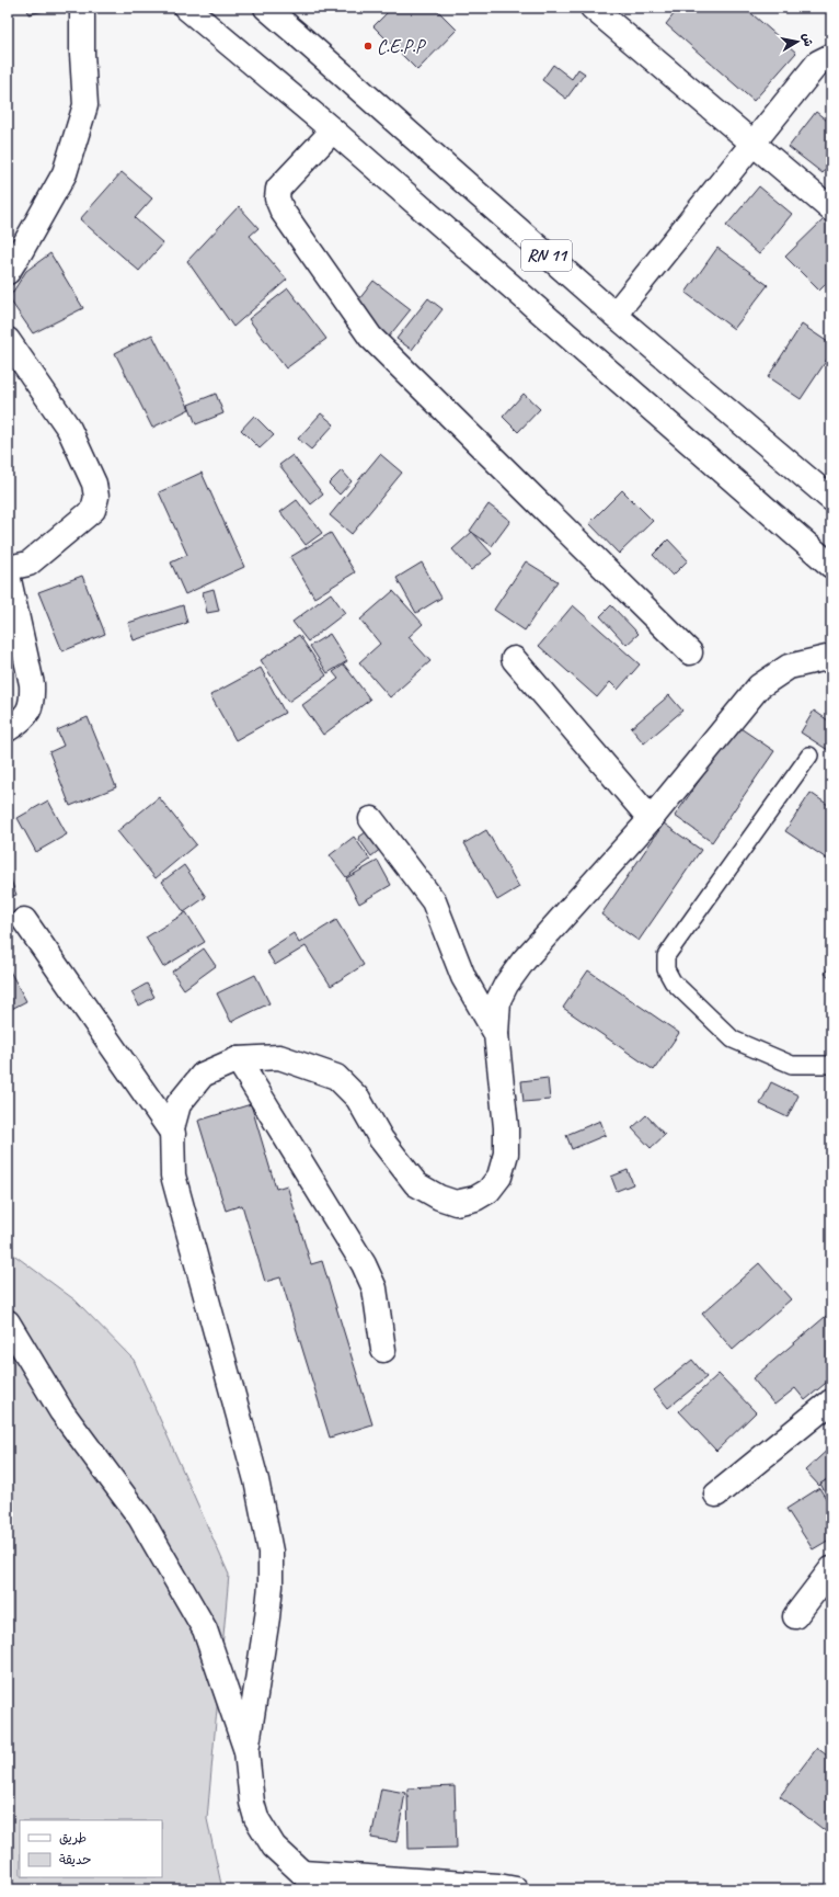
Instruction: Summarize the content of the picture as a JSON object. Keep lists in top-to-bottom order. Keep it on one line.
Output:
{"streets":{"street":["RN 11"]},"places":["C.E.P.P"],"legend":["طريق","حديقة"],"north":"right"}
